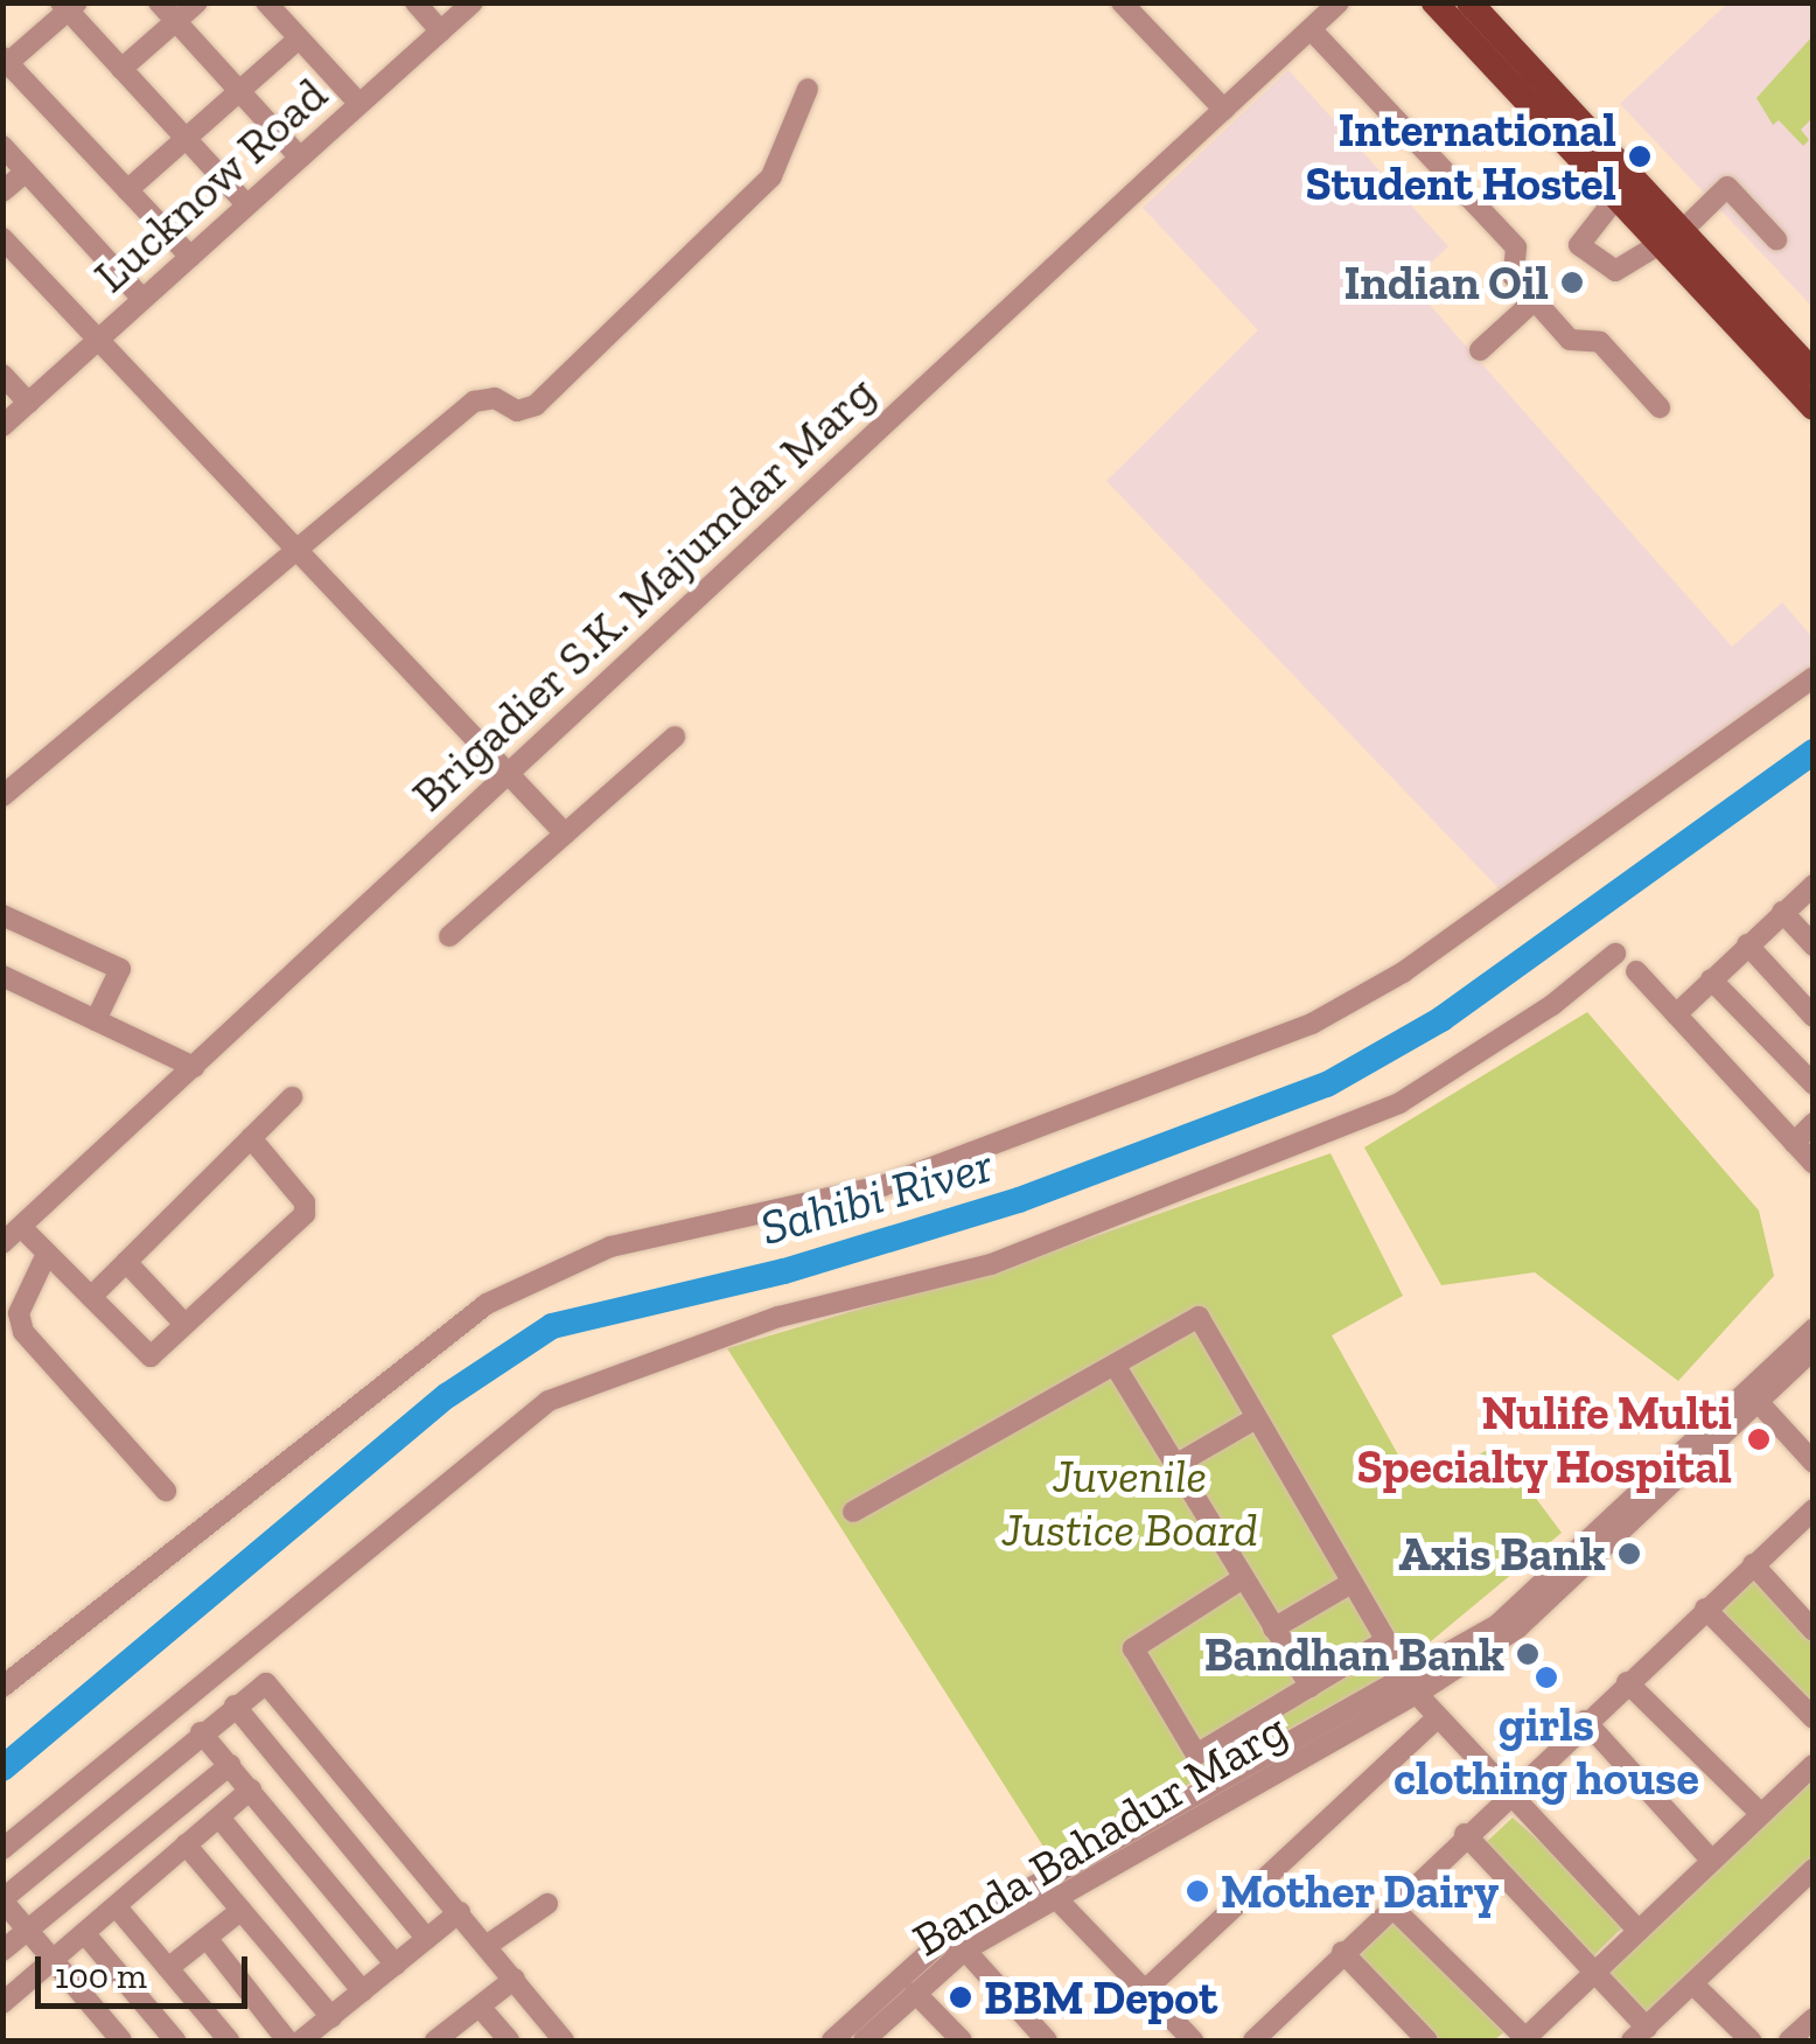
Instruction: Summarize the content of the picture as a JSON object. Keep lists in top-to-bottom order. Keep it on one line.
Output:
{"streets":{"street":["Lucknow Road","Brigadier S.K. Majumdar Marg","Banda Bahadur Marg"]},"water":["Sahibi River"],"parks":["Juvenile Justice Board"],"places":["International Student Hostel","Indian Oil","Nulife Multi Specialty Hospital","Axis Bank","Bandhan Bank","girls clothing house","Mother Dairy","BBM Depot"],"scale_bar":"100 m"}
